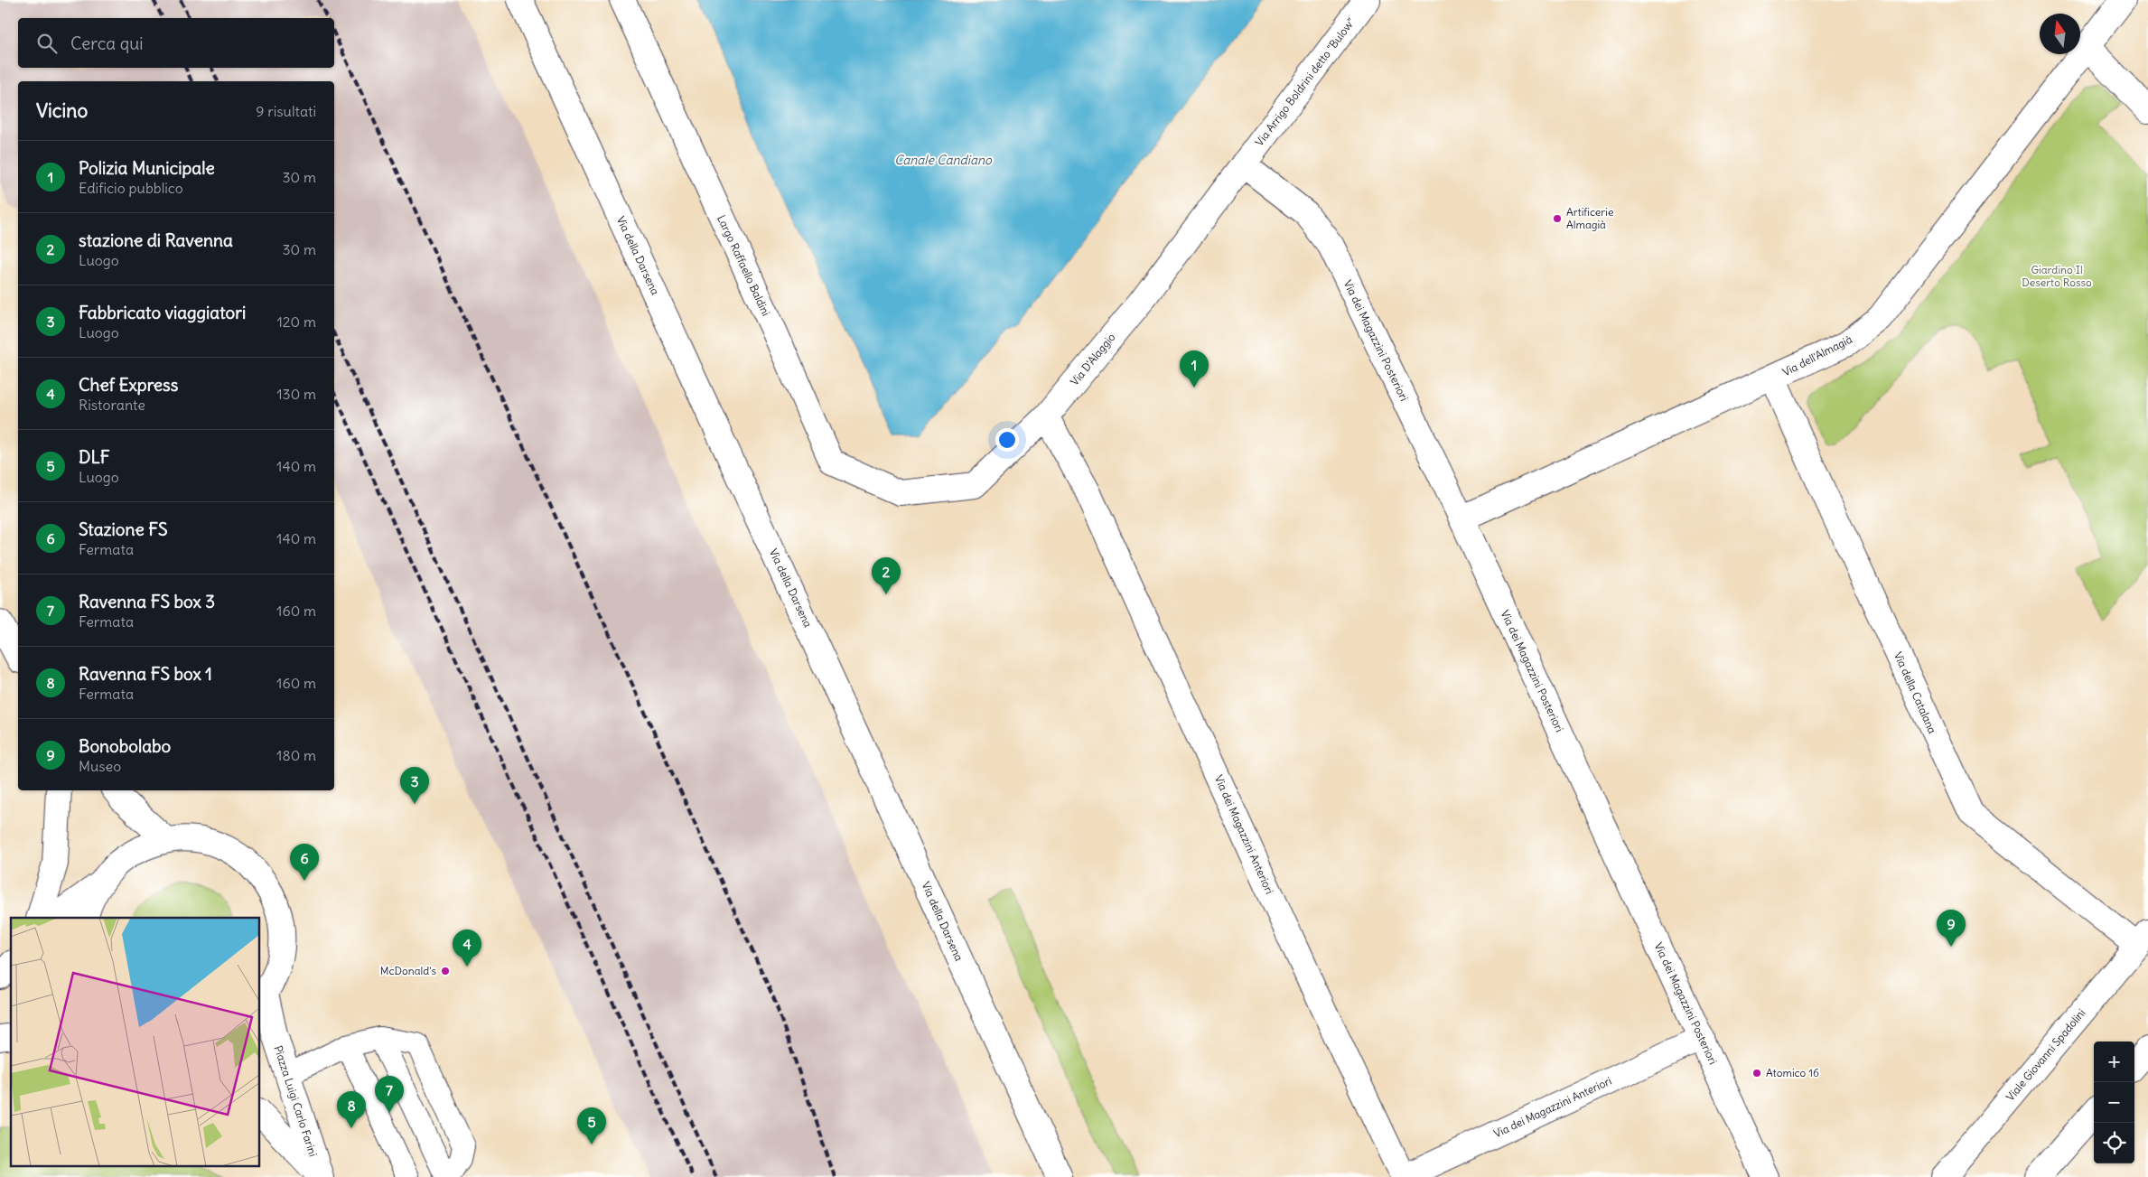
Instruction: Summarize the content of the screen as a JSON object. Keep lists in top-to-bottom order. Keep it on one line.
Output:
{"streets":{"street":["Via Arrigo Boldrini detto \"Bulow\"","Via della Darsena","Largo Raffaello Baldini","Via dei Magazzini Posteriori","Via dell'Almagià","Via D'Alaggio","Via della Catalana","Via dei Magazzini Anteriori","Viale Giovanni Spadolini","Piazza Luigi Carlo Farini"]},"crossings":[["Via Arrigo Boldrini detto \"Bulow\"","Via dei Magazzini Posteriori"],["Via Arrigo Boldrini detto \"Bulow\"","Via D'Alaggio"],["Largo Raffaello Baldini","Via D'Alaggio"],["Via dei Magazzini Posteriori","Via dell'Almagià"],["Via dei Magazzini Posteriori","Via D'Alaggio"],["Via dei Magazzini Posteriori","Via dei Magazzini Anteriori"],["Via dell'Almagià","Via della Catalana"],["Via D'Alaggio","Via dei Magazzini Anteriori"],["Via della Catalana","Viale Giovanni Spadolini"]],"water":["Canale Candiano"],"parks":["Giardino Il Deserto Rosso"],"places":["Artificerie Almagià","McDonald's","Atomico 16"],"north":"top","page":{"search":"Cerca qui","heading":["Vicino","9 risultati"],"list":[{"mark":"1","name":"Polizia Municipale","note":"Edificio pubblico","value":"30 m"},{"mark":"2","name":"stazione di Ravenna","note":"Luogo","value":"30 m"},{"mark":"3","name":"Fabbricato viaggiatori","note":"Luogo","value":"120 m"},{"mark":"4","name":"Chef Express","note":"Ristorante","value":"130 m"},{"mark":"5","name":"DLF","note":"Luogo","value":"140 m"},{"mark":"6","name":"Stazione FS","note":"Fermata","value":"140 m"},{"mark":"7","name":"Ravenna FS box 3","note":"Fermata","value":"160 m"},{"mark":"8","name":"Ravenna FS box 1","note":"Fermata","value":"160 m"},{"mark":"9","name":"Bonobolabo","note":"Museo","value":"180 m"}],"pins":["1","2","3","6","9","4","7","8","5"],"map_buttons":["+","−"]}}
